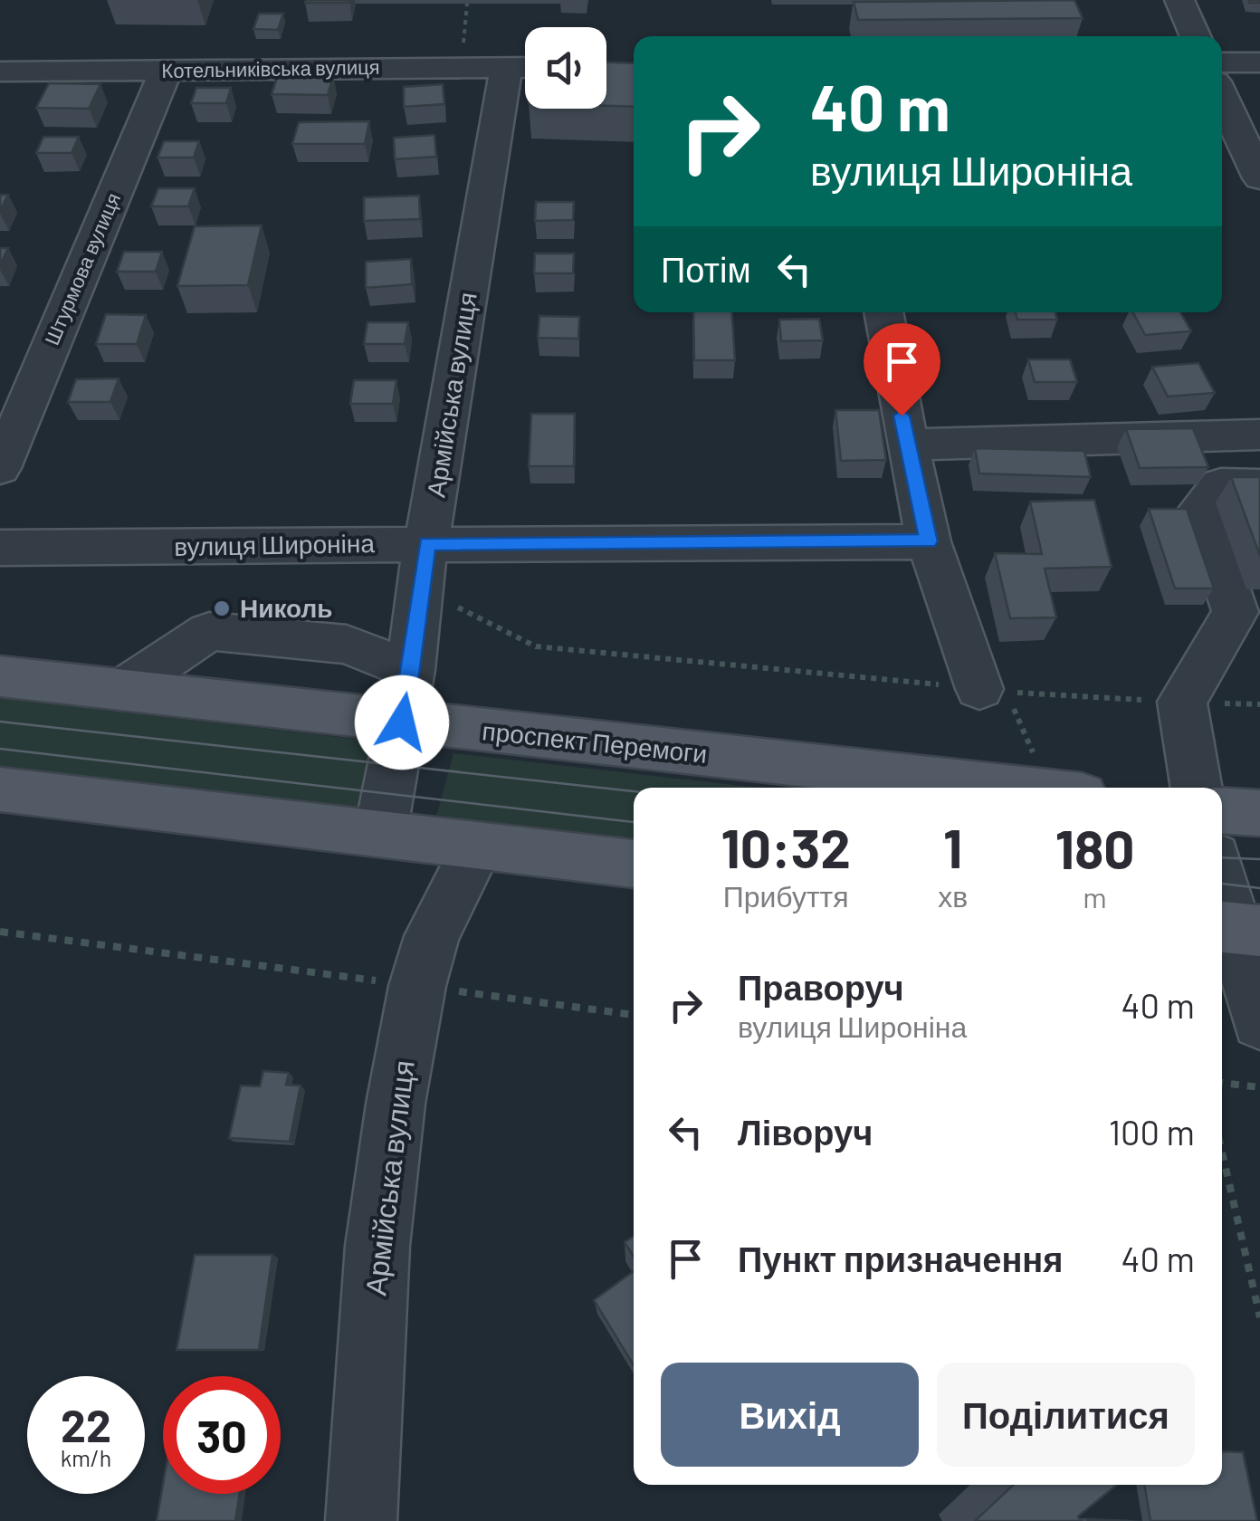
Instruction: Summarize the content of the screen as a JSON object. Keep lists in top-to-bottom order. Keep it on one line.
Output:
{"streets":{"main road":["проспект Перемоги"],"street":["Котельниківська вулиця","Штурмова вулиця","Армійська вулиця","вулиця Широніна"]},"crossings":[["Котельниківська вулиця","Штурмова вулиця"],["Котельниківська вулиця","Армійська вулиця"],["Армійська вулиця","вулиця Широніна"],["Армійська вулиця","проспект Перемоги"]],"places":["Николь"],"page":{"turn":["40 m","вулиця Широніна"],"then":"Потім","eta":["10:32","Прибуття","1","хв","180","m"],"list":[{"name":"Праворуч","note":"вулиця Широніна","value":"40 m"},{"name":"Ліворуч","value":"100 m"},{"name":"Пункт призначення","value":"40 m"}],"buttons":["Вихід","Поділитися"],"speed":"22 km/h","limit":"30"}}
